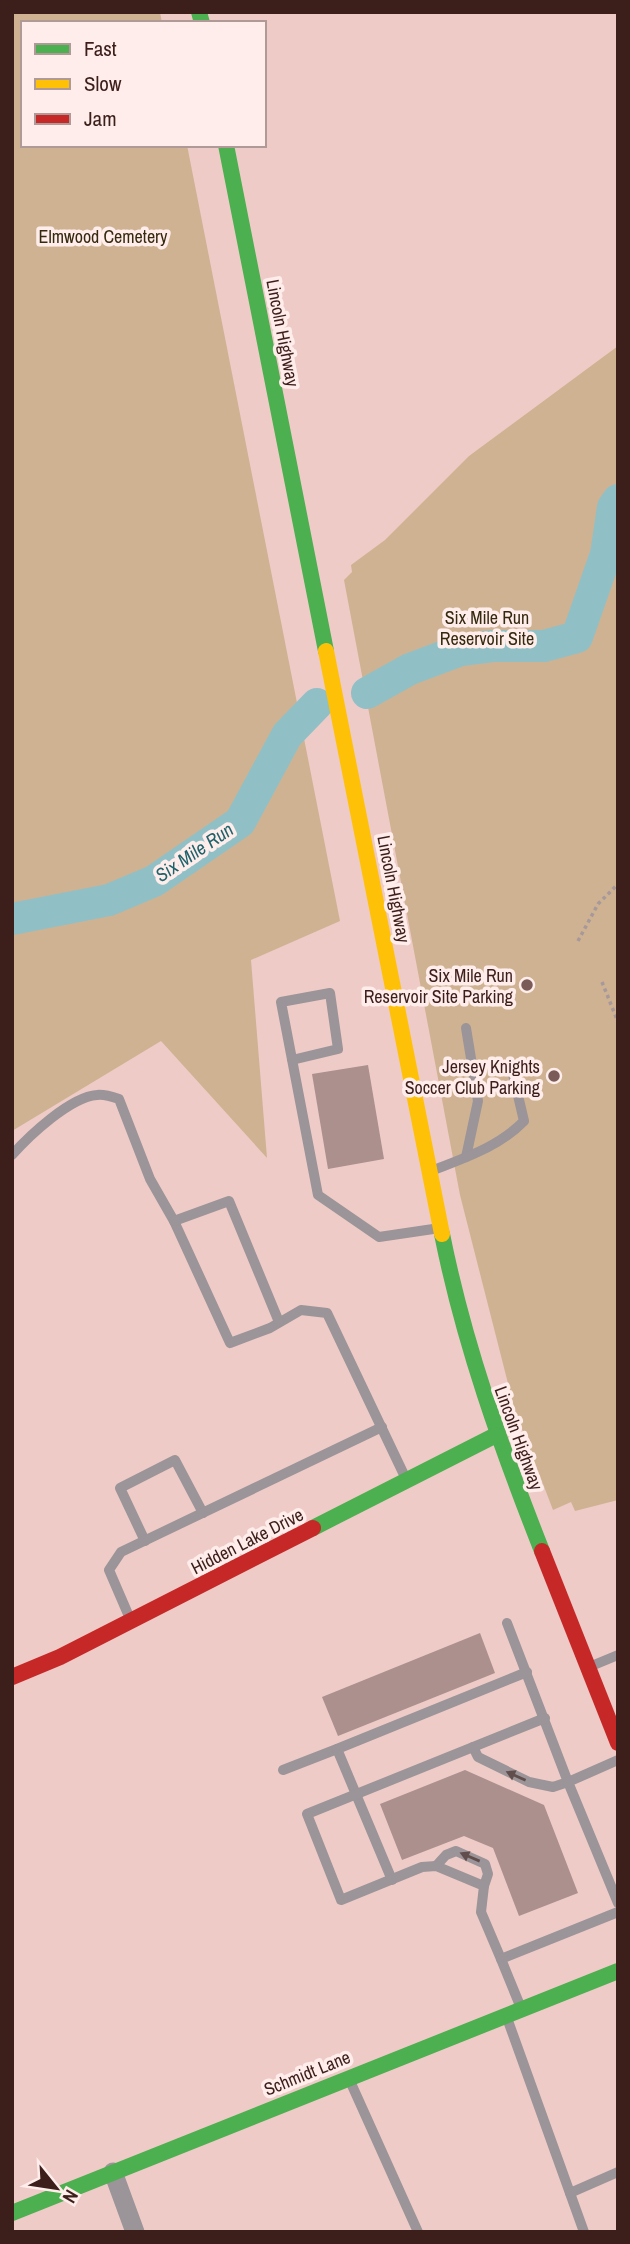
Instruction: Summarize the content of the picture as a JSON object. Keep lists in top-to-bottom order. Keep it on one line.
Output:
{"streets":{"main road":["Lincoln Highway","Hidden Lake Drive","Schmidt Lane"]},"crossings":[["Lincoln Highway","Hidden Lake Drive"]],"water":["Six Mile Run"],"parks":["Elmwood Cemetery","Six Mile Run Reservoir Site"],"places":["Six Mile Run Reservoir Site Parking","Jersey Knights Soccer Club Parking"],"legend":["Fast","Slow","Jam"],"north":"bottom right"}
